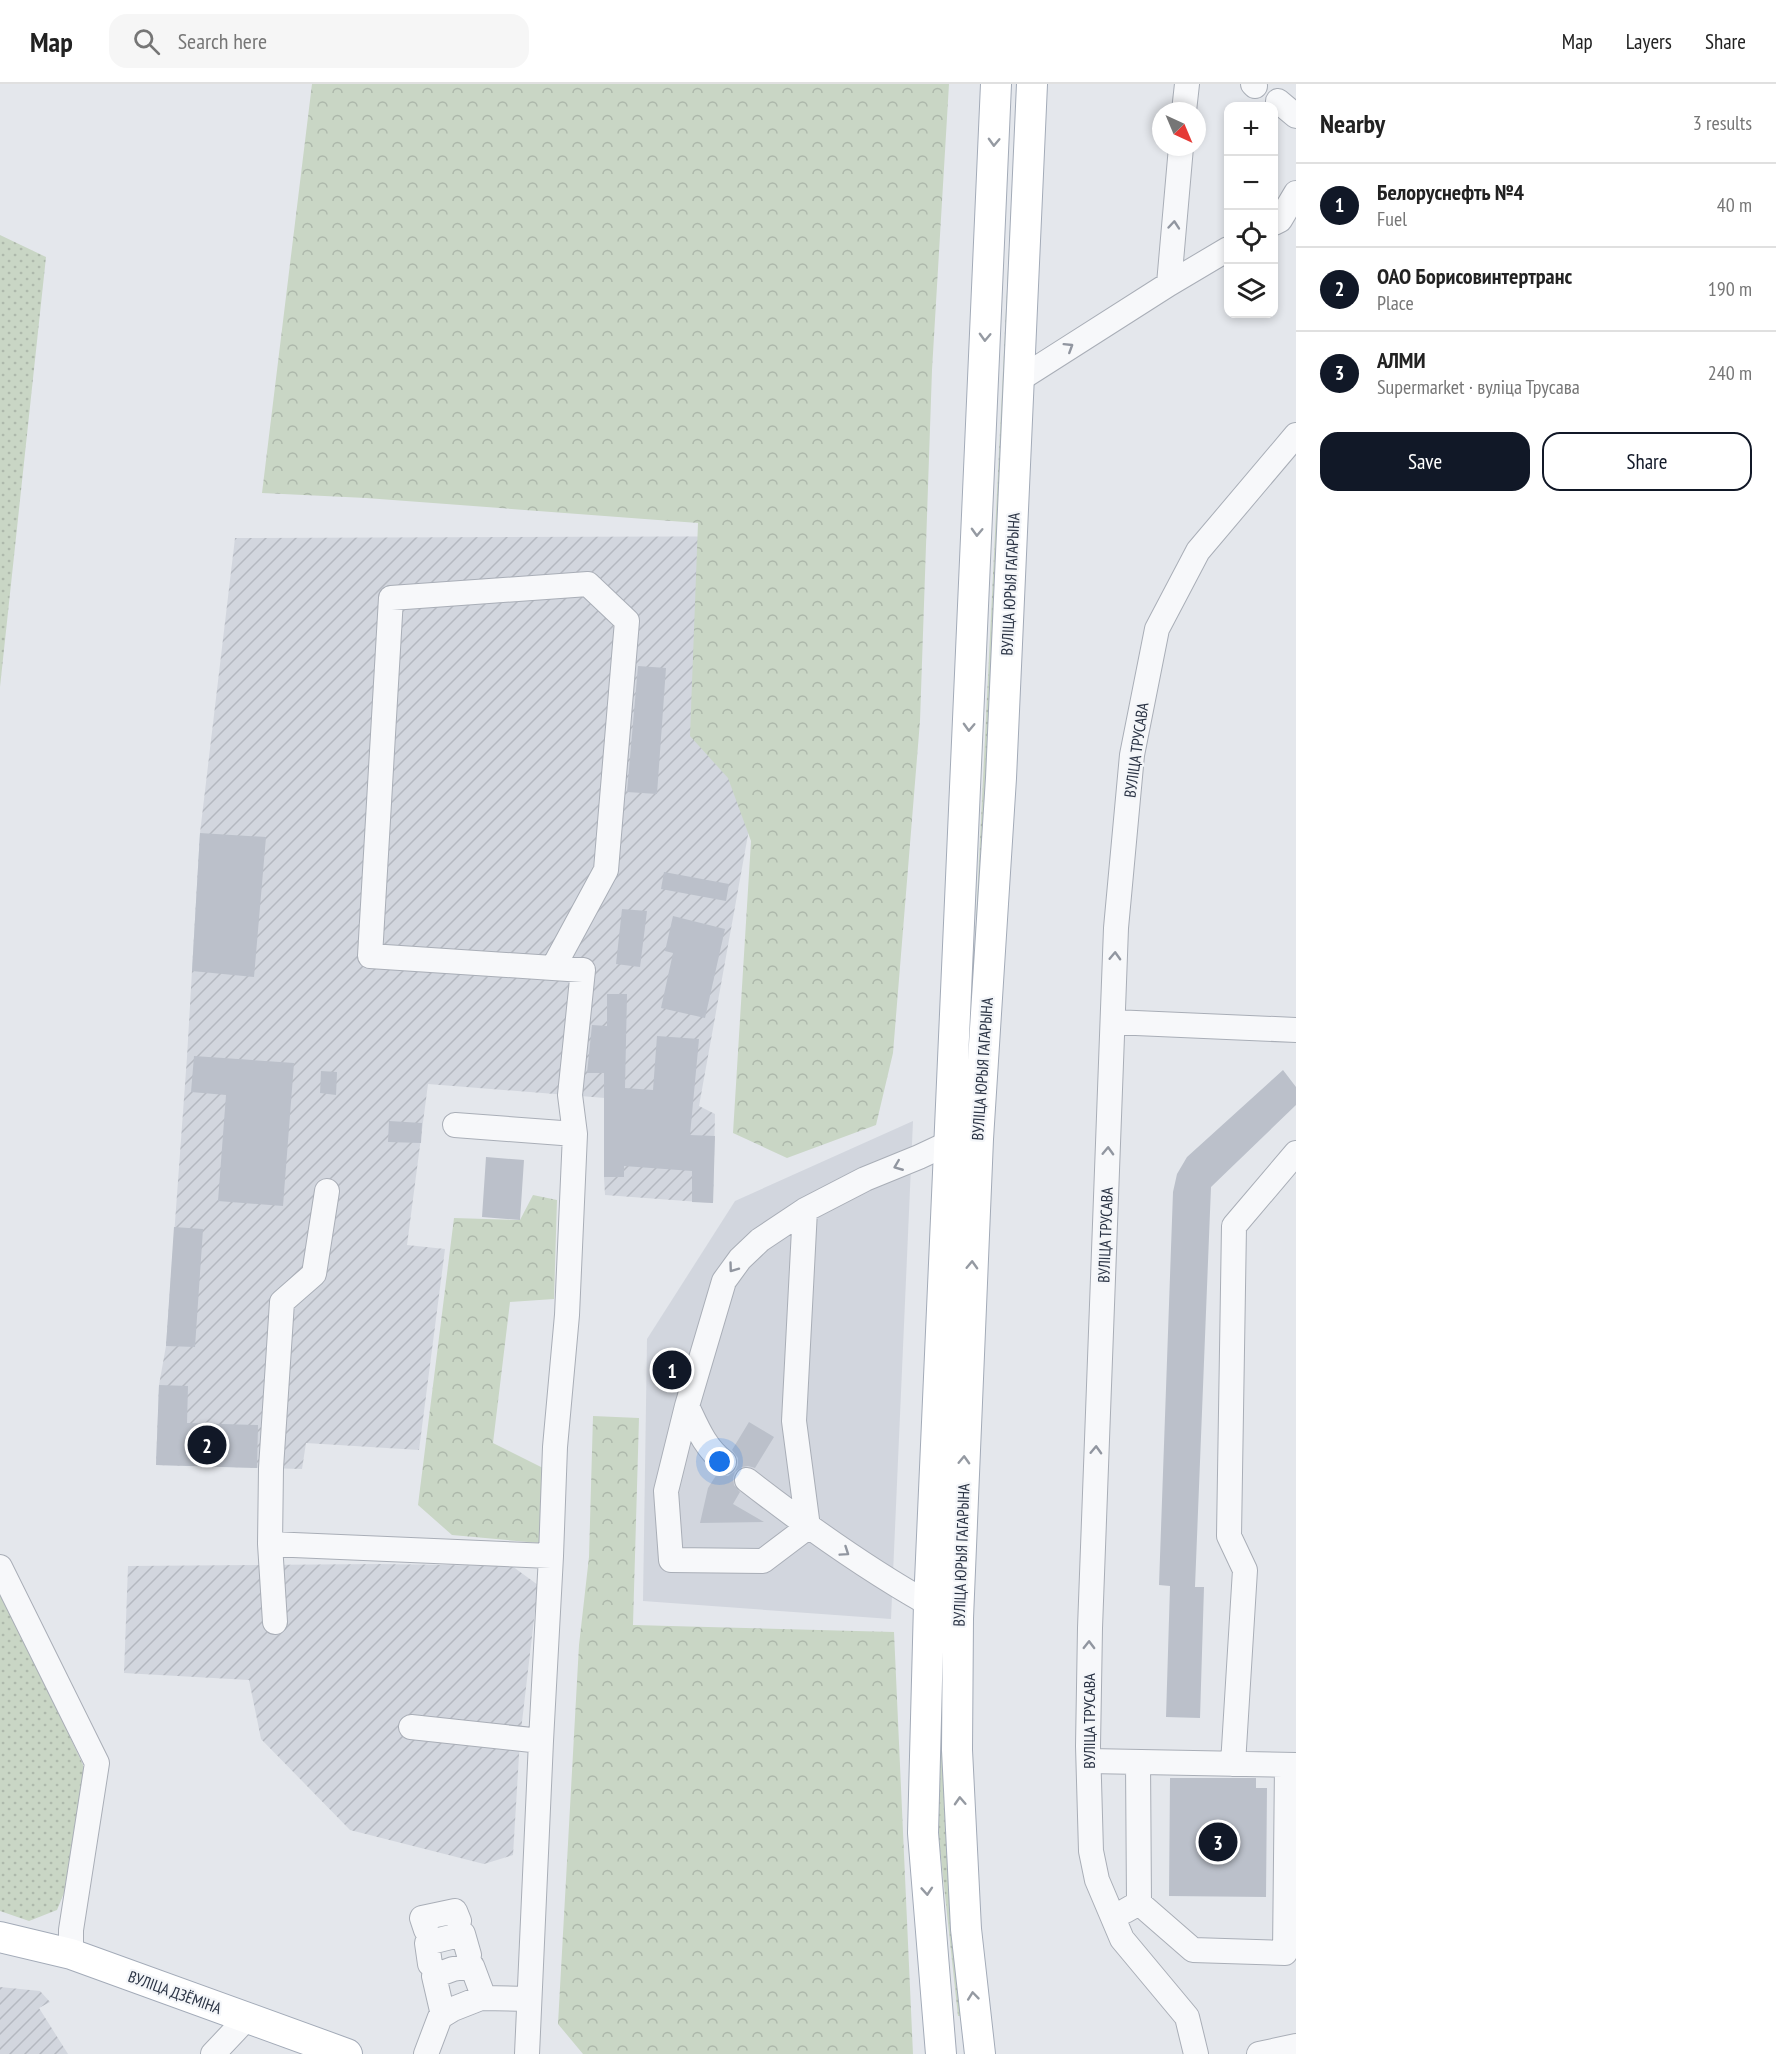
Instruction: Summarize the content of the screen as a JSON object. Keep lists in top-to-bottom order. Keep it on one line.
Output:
{"streets":{"main road":["ВУЛІЦА ЮРЫЯ ГАГАРЫНА","ВУЛІЦА ДЗЁМІНА"],"street":["ВУЛІЦА ТРУСАВА"]},"north":"bottom right","page":{"header":"Map","search":"Search here","nav":["Map","Layers","Share"],"heading":["Nearby","3 results"],"map_buttons":["+","−"],"list":[{"mark":"1","name":"Белоруснефть №4","note":"Fuel","value":"40 m"},{"mark":"2","name":"ОАО Борисовинтертранс","note":"Place","value":"190 m"},{"mark":"3","name":"АЛМИ","note":"Supermarket · вуліца Трусава","value":"240 m"}],"buttons":["Save","Share"],"pins":["1","2","3"]}}
